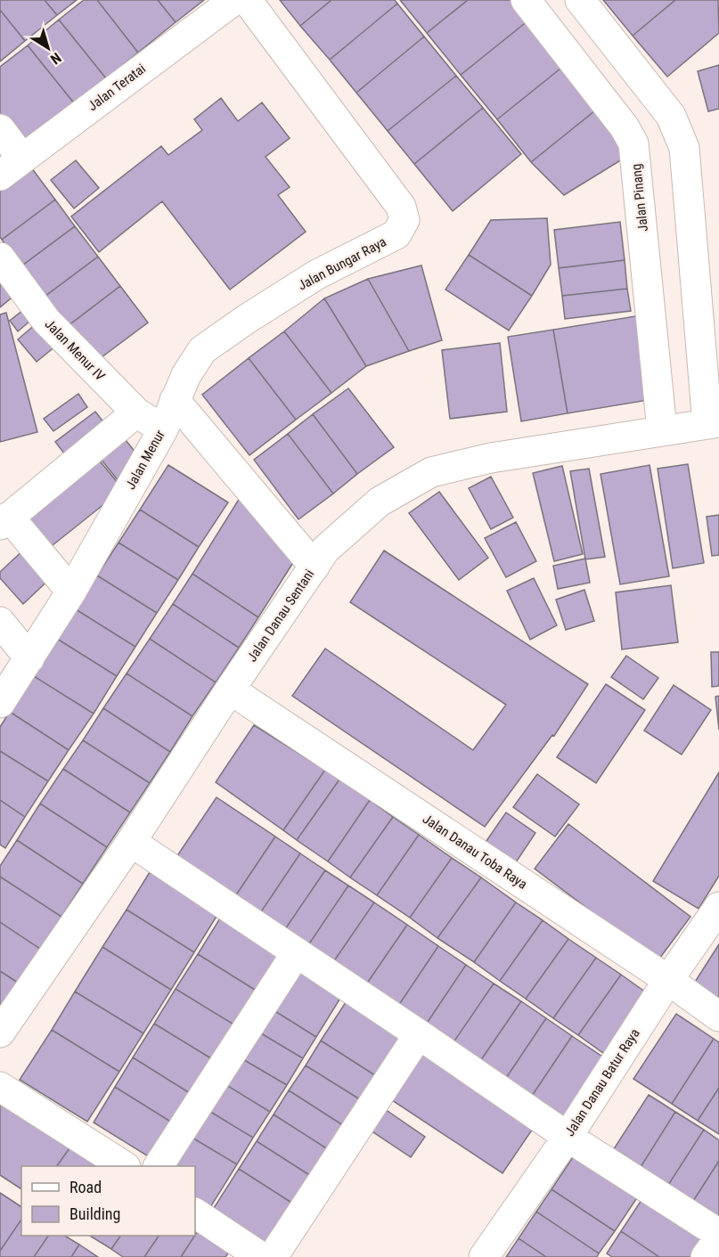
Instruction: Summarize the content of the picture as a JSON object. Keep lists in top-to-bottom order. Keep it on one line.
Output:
{"streets":{"street":["Jalan Teratai","Jalan Pinang","Jalan Bungar Raya","Jalan Menur IV","Jalan Menur","Jalan Danau Sentani","Jalan Danau Toba Raya","Jalan Danau Batur Raya"]},"crossings":[["Jalan Pinang","Jalan Danau Sentani"],["Jalan Bungar Raya","Jalan Menur"],["Jalan Menur IV","Jalan Menur"],["Jalan Danau Sentani","Jalan Danau Toba Raya"],["Jalan Danau Toba Raya","Jalan Danau Batur Raya"]],"legend":["Road","Building"],"north":"bottom right"}
